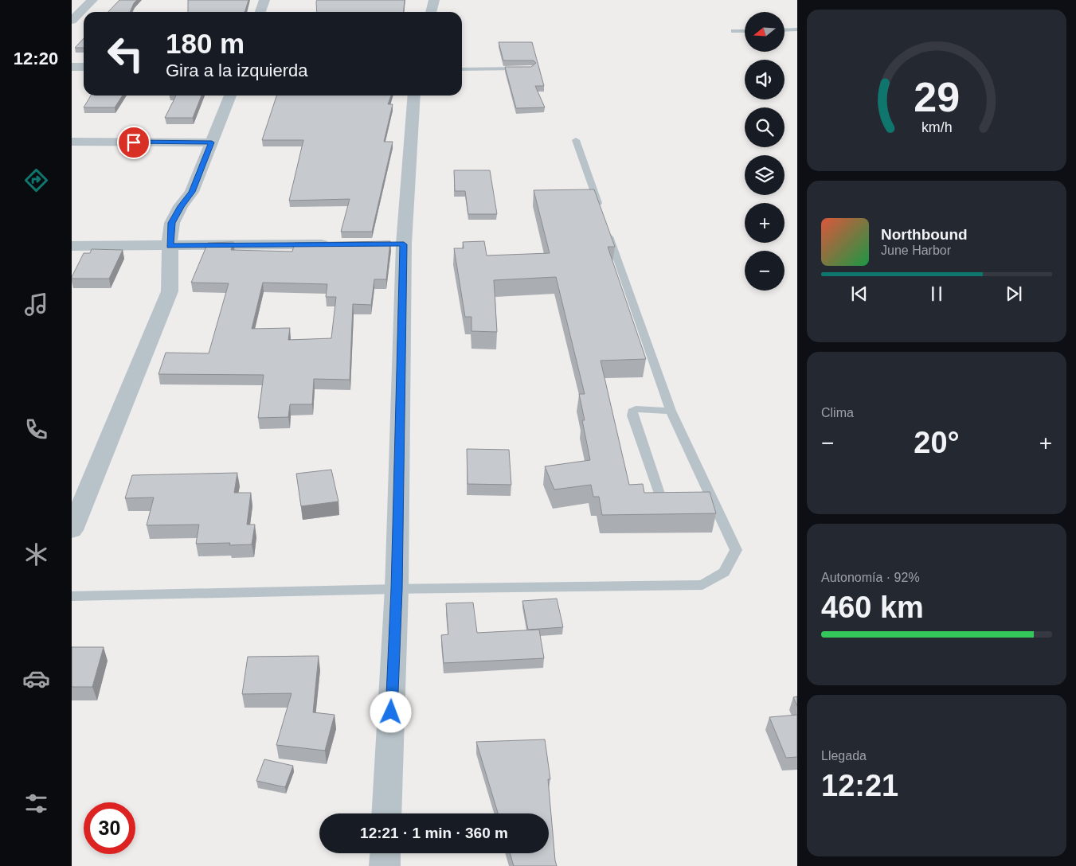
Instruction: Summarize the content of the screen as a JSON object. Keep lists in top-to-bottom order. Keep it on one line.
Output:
{"north":"left","page":{"tabs":"12:20","map_buttons":["+","−"],"turn":["180 m","Gira a la izquierda"],"song":["Northbound","June Harbor"],"tile":["Clima",["Autonomía · 92%","460 km"],["Llegada","12:21"]],"heat":["−","20°","+"],"limit":"30","trip":"12:21 · 1 min · 360 m","gauge":["29","km/h"]}}
